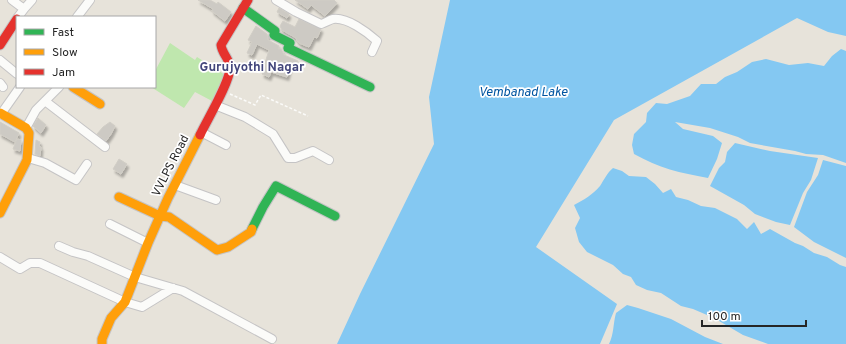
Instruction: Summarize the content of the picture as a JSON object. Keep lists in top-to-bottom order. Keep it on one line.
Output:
{"streets":{"street":["VVLPS Road"]},"districts":["Gurujyothi Nagar"],"water":["Vembanad Lake"],"legend":["Fast","Slow","Jam"],"scale_bar":"100 m"}
